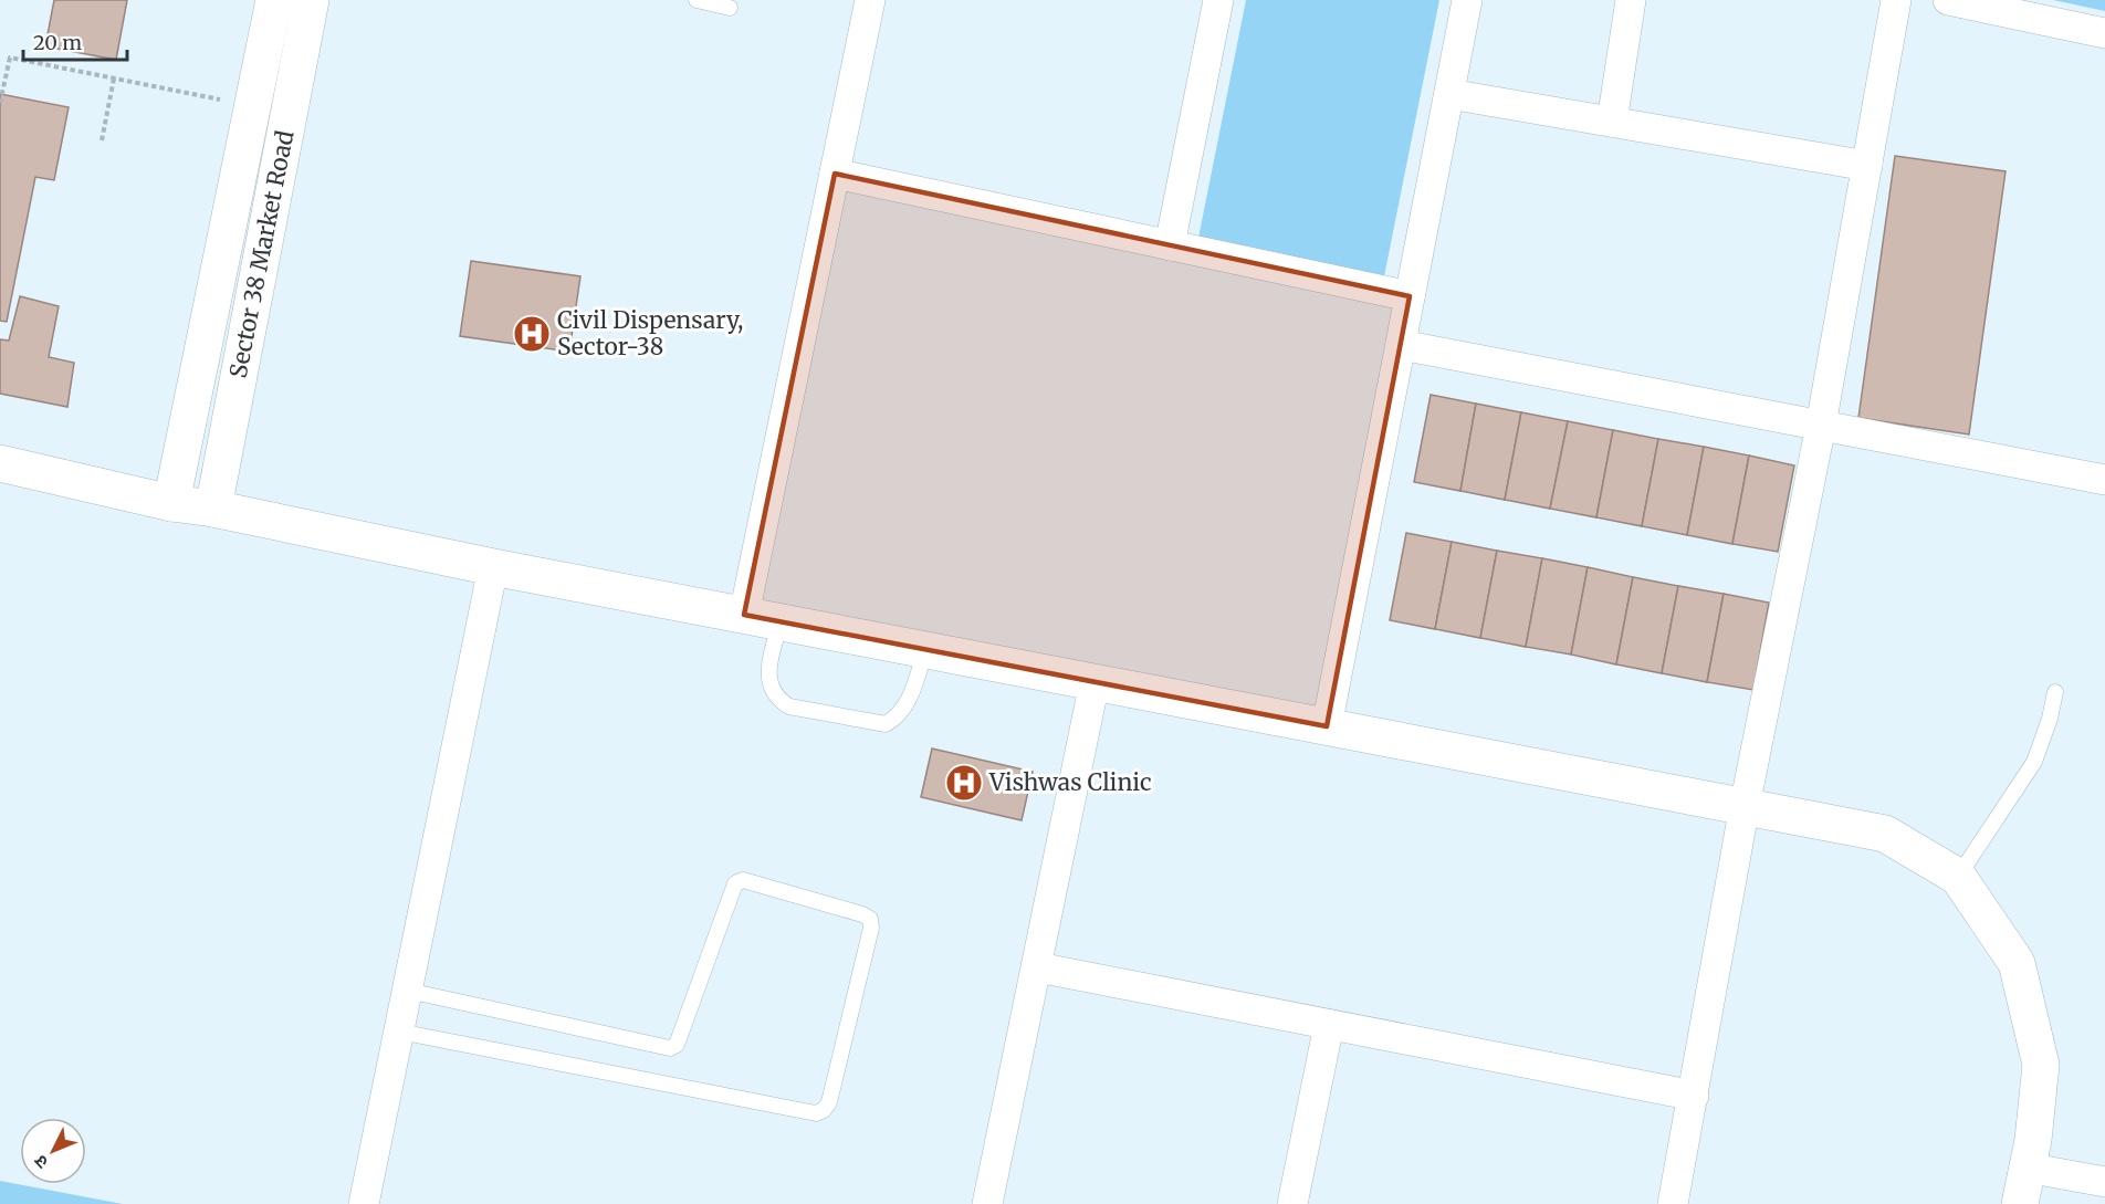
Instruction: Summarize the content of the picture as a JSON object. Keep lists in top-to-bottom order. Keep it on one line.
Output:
{"streets":{"street":["Sector 38 Market Road"]},"places":{"hospital":["Civil Dispensary, Sector-38","Vishwas Clinic"]},"scale_bar":"20 m","north":"bottom left"}
